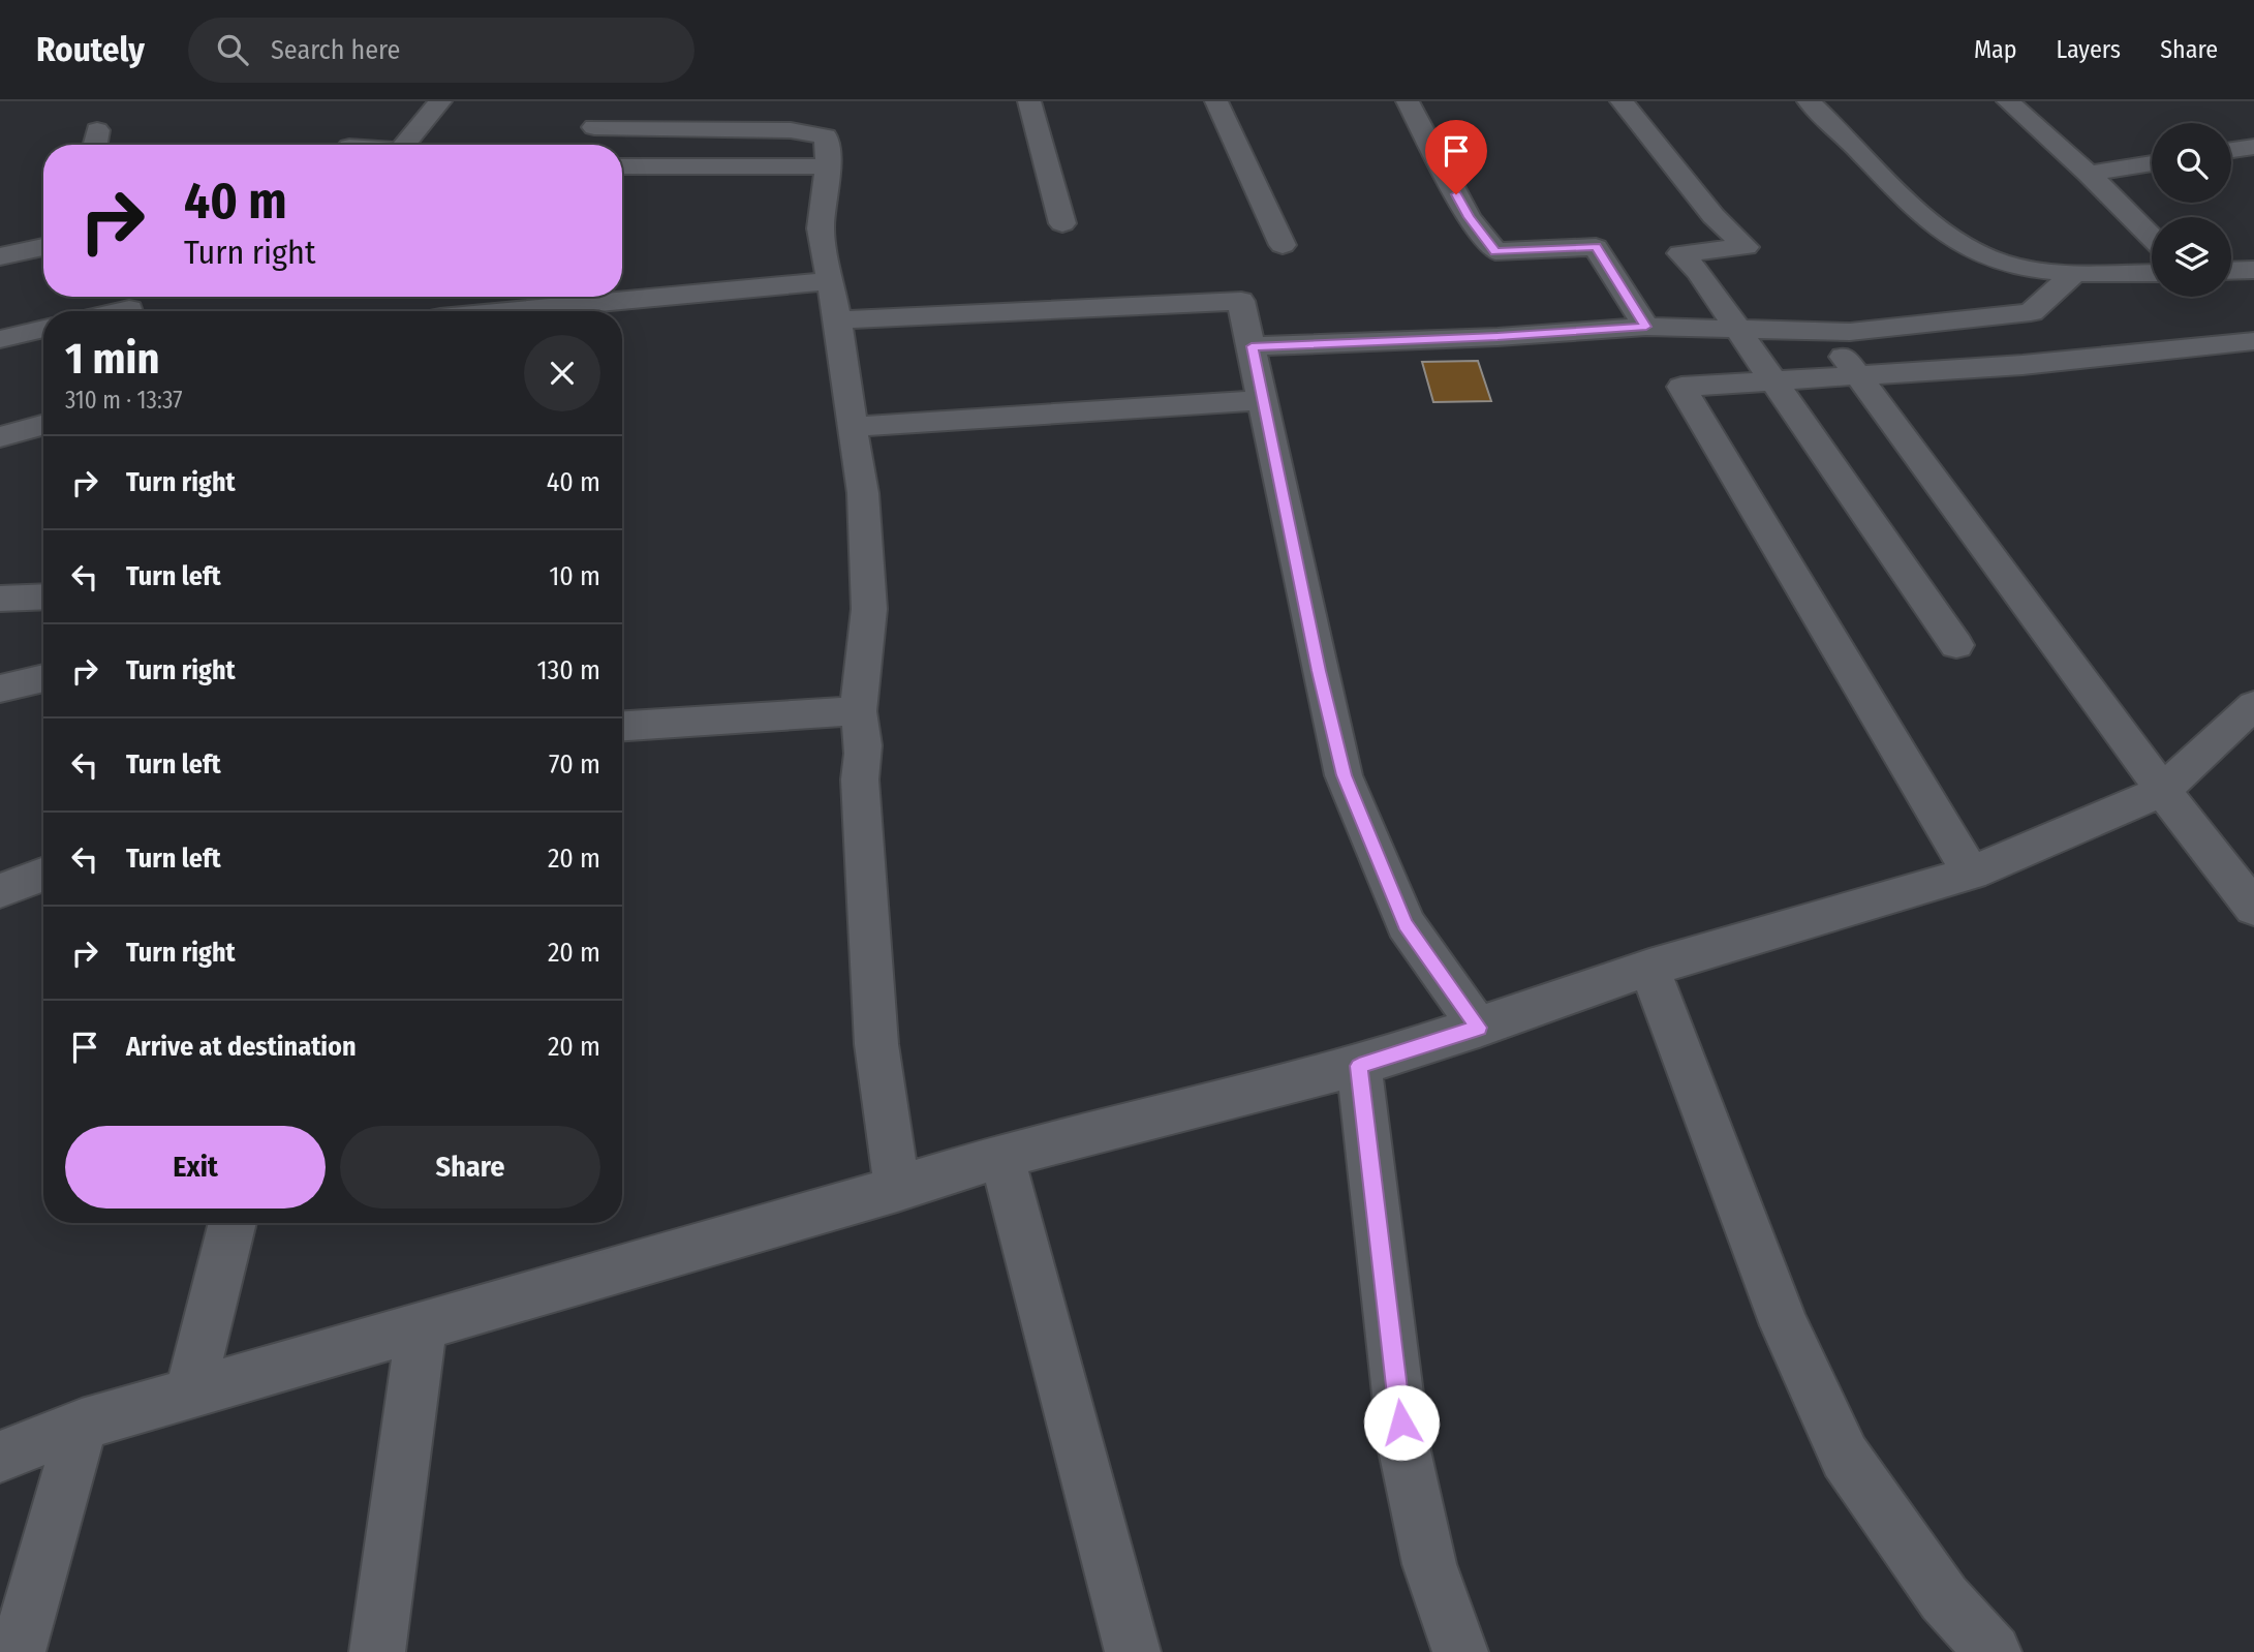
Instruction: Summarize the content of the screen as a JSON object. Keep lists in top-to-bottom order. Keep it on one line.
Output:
{"page":{"header":"Routely","search":"Search here","nav":["Map","Layers","Share"],"turn":["40 m","Turn right"],"heading":["1 min","310 m · 13:37"],"list":[{"name":"Turn right","value":"40 m"},{"name":"Turn left","value":"10 m"},{"name":"Turn right","value":"130 m"},{"name":"Turn left","value":"70 m"},{"name":"Turn left","value":"20 m"},{"name":"Turn right","value":"20 m"},{"name":"Arrive at destination","value":"20 m"}],"buttons":["Exit","Share"]}}
